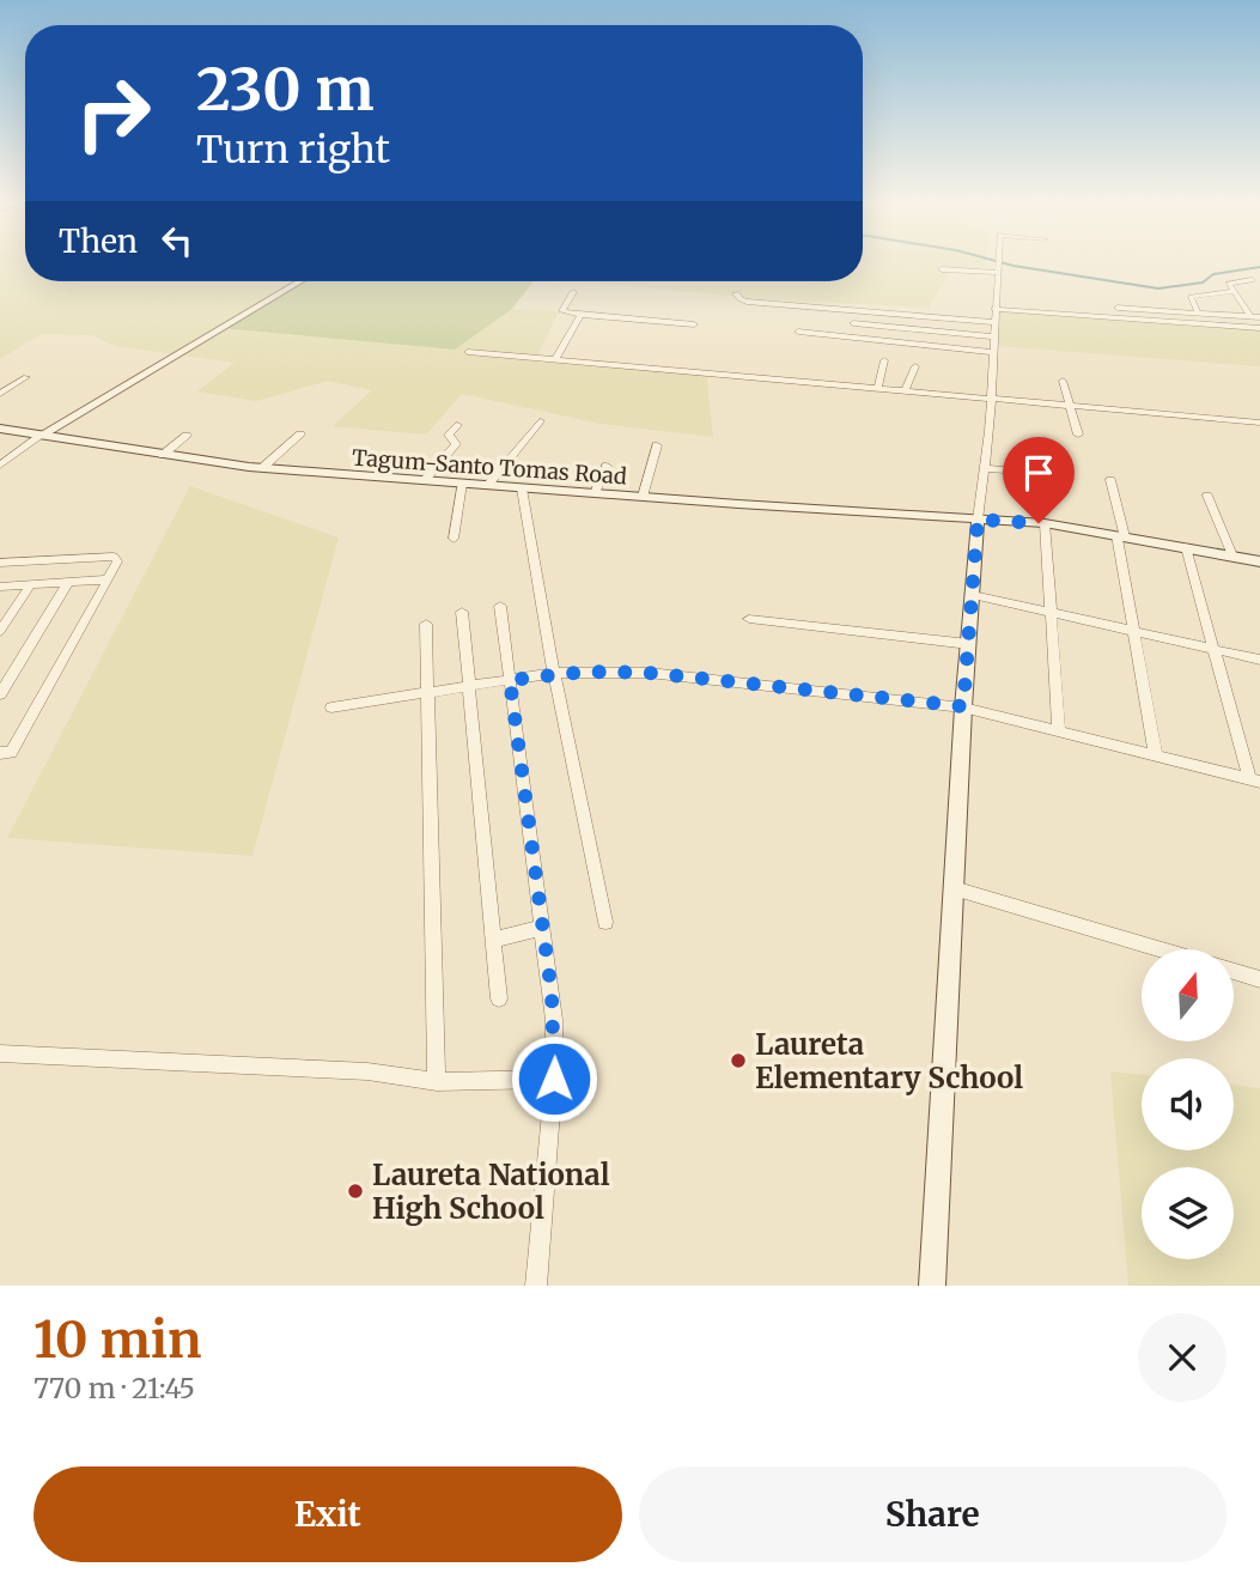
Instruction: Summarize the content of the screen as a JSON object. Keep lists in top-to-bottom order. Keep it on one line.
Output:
{"streets":{"main road":["Tagum-Santo Tomas Road"]},"places":["Laureta Elementary School","Laureta National High School"],"north":"top","page":{"turn":["230 m","Turn right"],"then":"Then","heading":["10 min","770 m · 21:45"],"buttons":["Exit","Share"]}}
